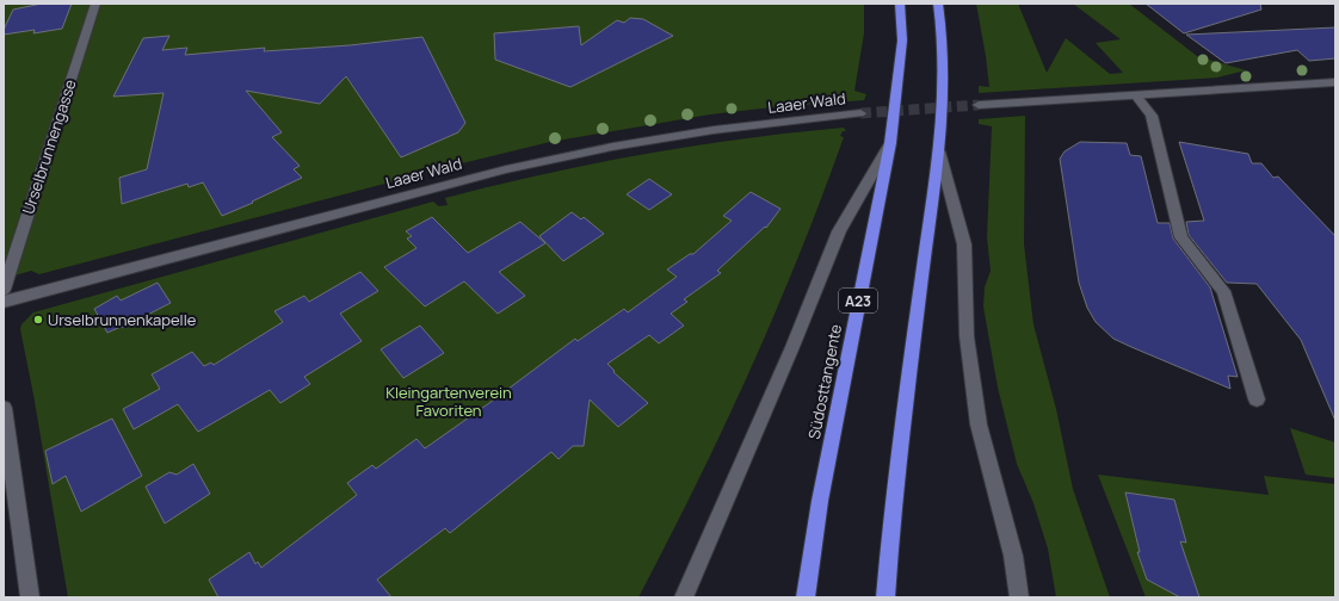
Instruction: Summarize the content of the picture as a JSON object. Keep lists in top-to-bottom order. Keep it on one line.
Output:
{"streets":{"highway":["A23","Südosttangente"],"street":["Laaer Wald","Urselbrunnengasse"]},"parks":["Kleingartenverein Favoriten"],"places":["Urselbrunnenkapelle"]}
